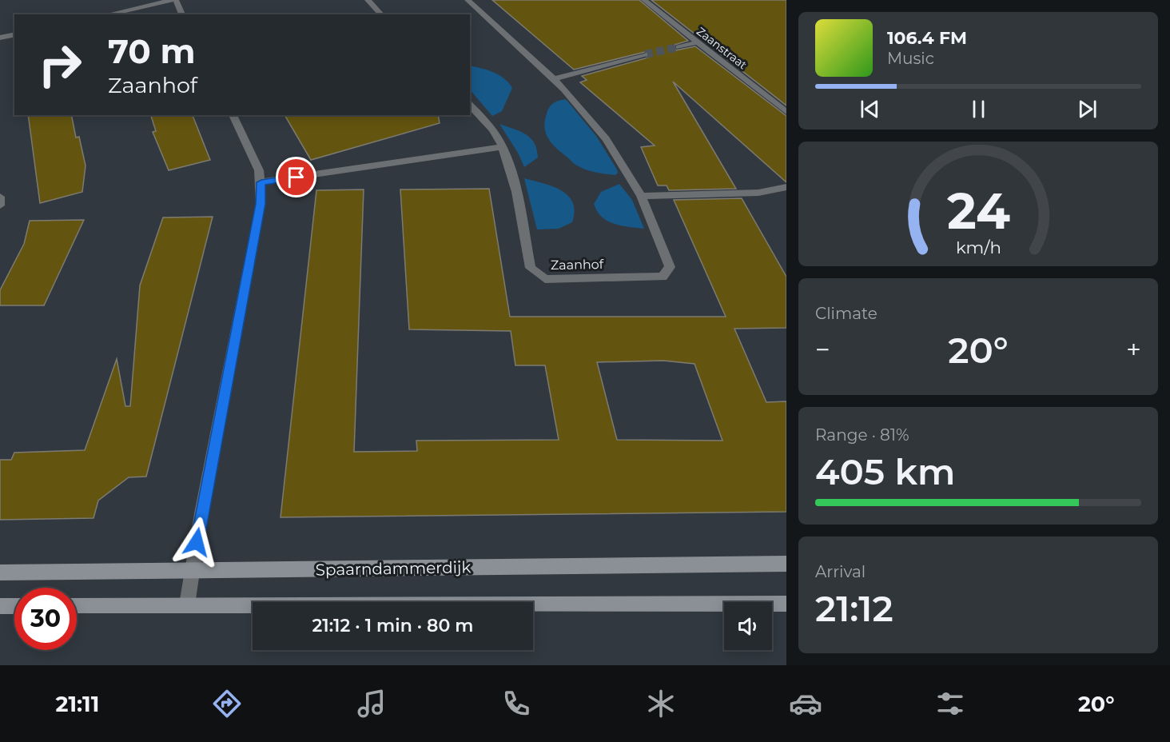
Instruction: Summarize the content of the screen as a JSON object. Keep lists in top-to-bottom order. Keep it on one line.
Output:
{"streets":{"street":["Zaanstraat","Zaanhof","Spaarndammerdijk"]},"page":{"turn":["70 m","Zaanhof"],"song":["106.4 FM","Music"],"tile":["Climate",["Range · 81%","405 km"],["Arrival","21:12"]],"heat":["−","20°","+"],"limit":"30","trip":"21:12 · 1 min · 80 m","tabs":["21:11","20°"],"gauge":["24","km/h"]}}
